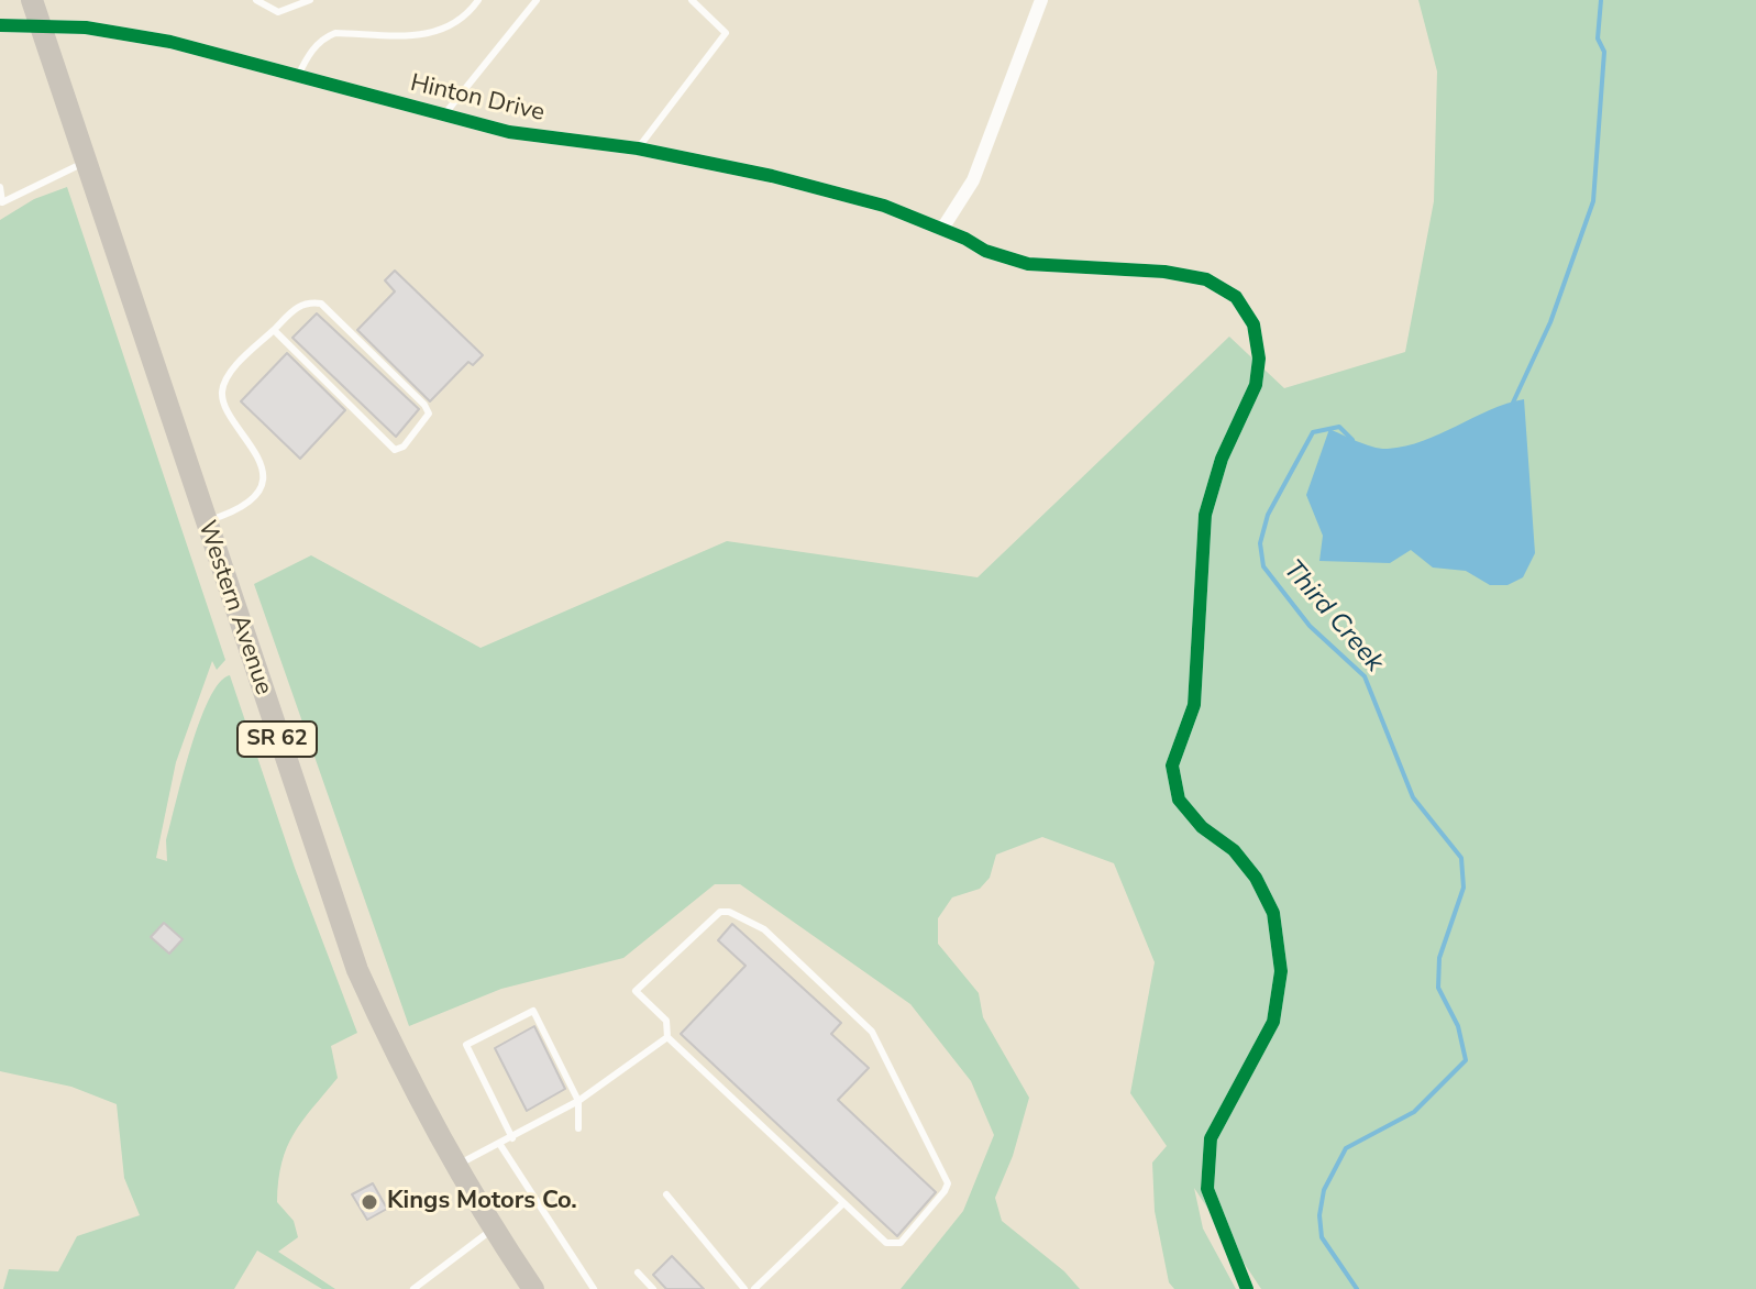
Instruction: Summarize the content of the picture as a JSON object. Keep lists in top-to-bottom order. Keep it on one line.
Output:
{"streets":{"main road":["Western Avenue","SR 62"],"street":["Hinton Drive"]},"crossings":[["Hinton Drive","Western Avenue"]],"water":["Third Creek"],"places":["Kings Motors Co."]}
